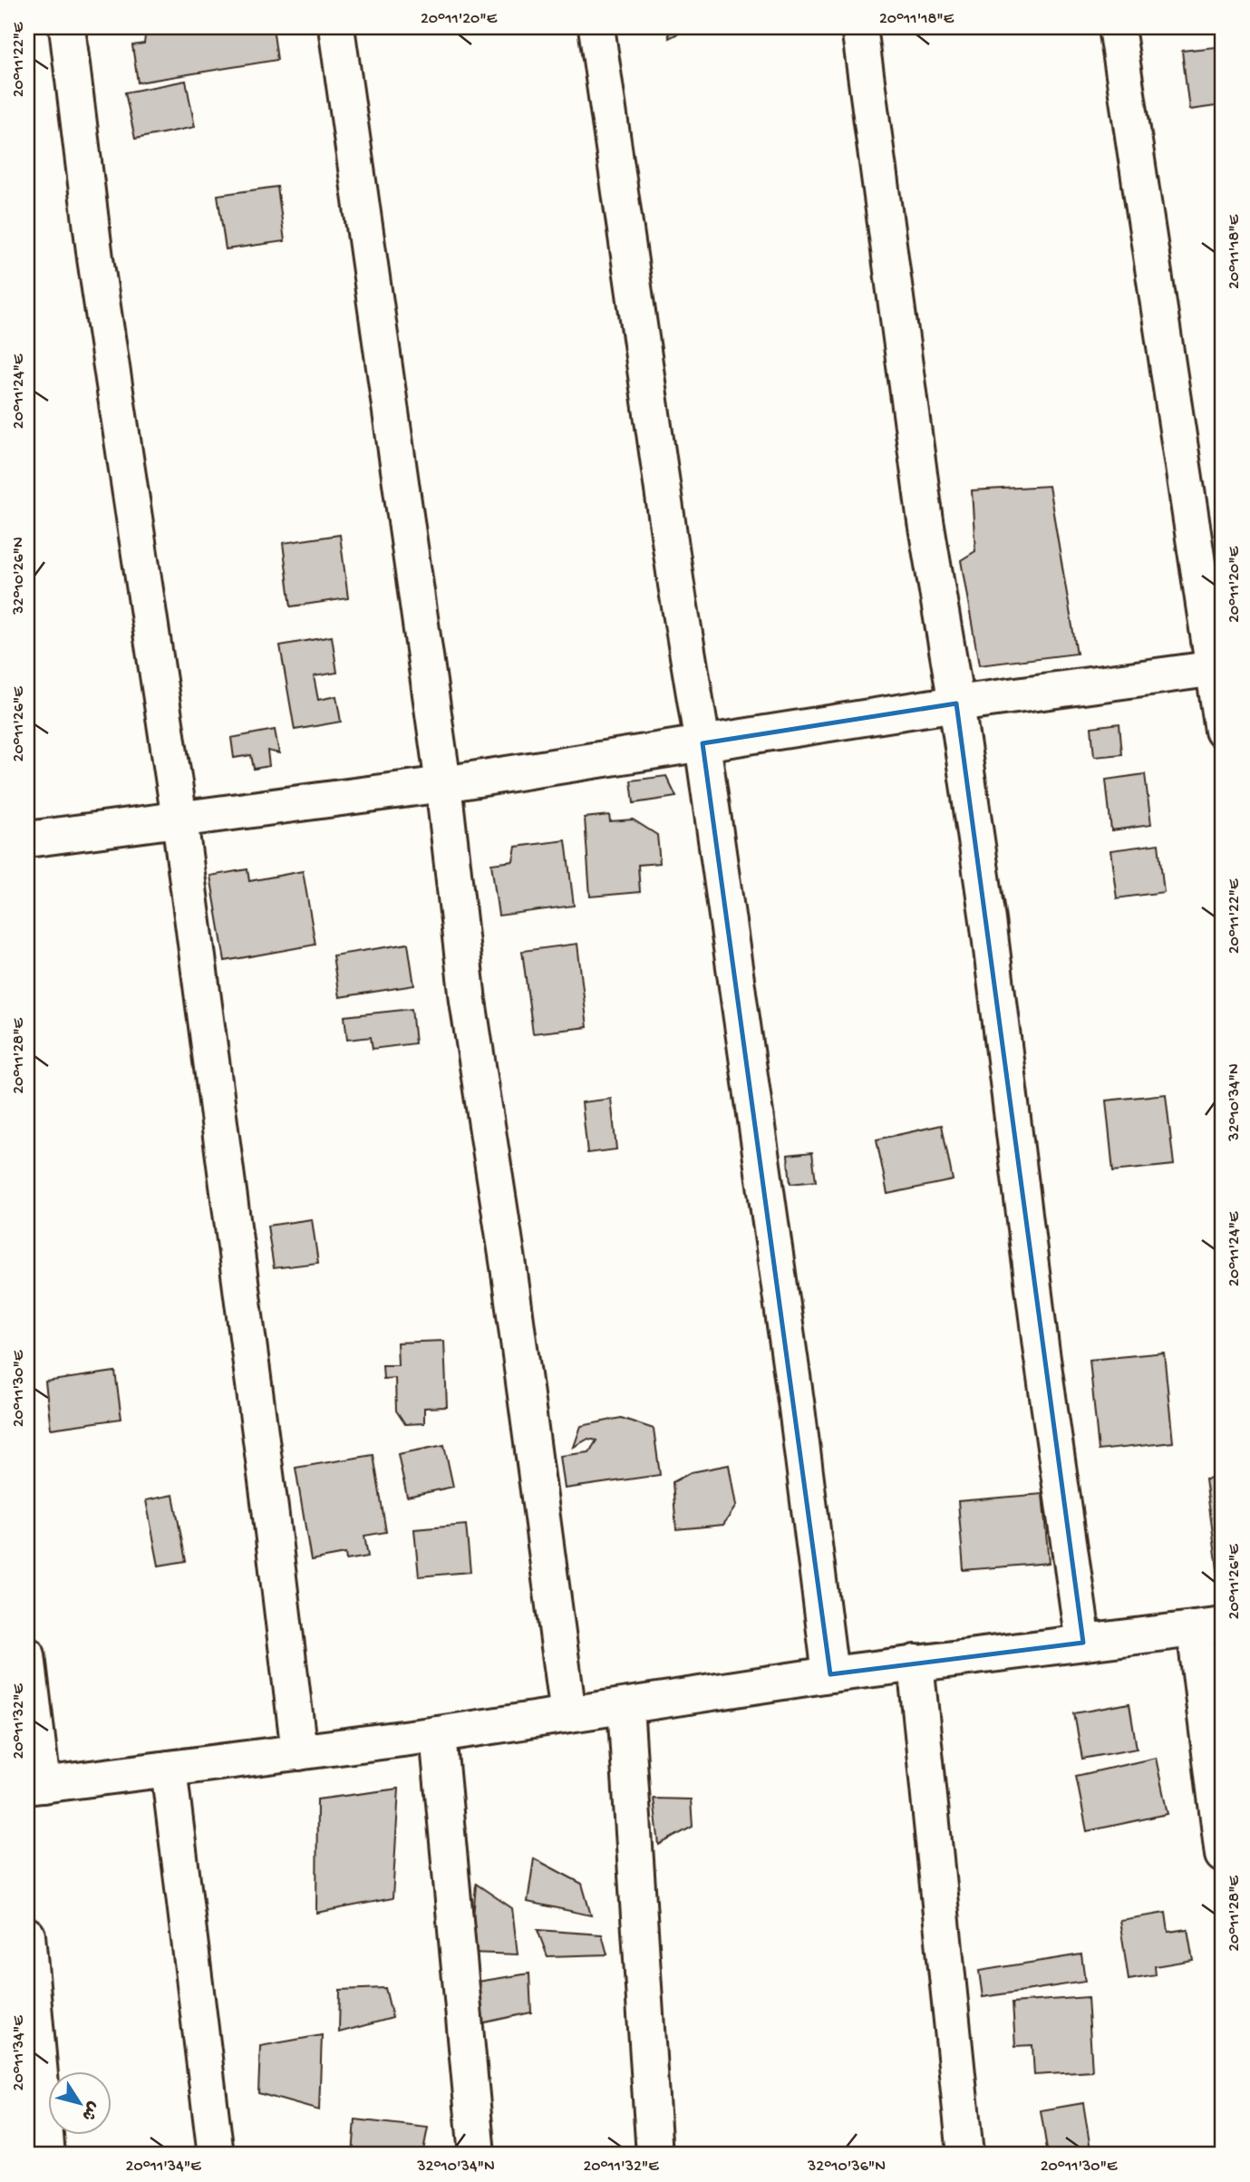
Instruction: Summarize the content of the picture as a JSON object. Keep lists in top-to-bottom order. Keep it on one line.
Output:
{"north":"bottom right","coordinates":["20°11'20\"E","20°11'18\"E","20°11'22\"E","20°11'24\"E","32°10'26\"N","20°11'26\"E","20°11'28\"E","32°10'34\"N","20°11'30\"E","20°11'32\"E","20°11'34\"E","32°10'36\"N"]}
